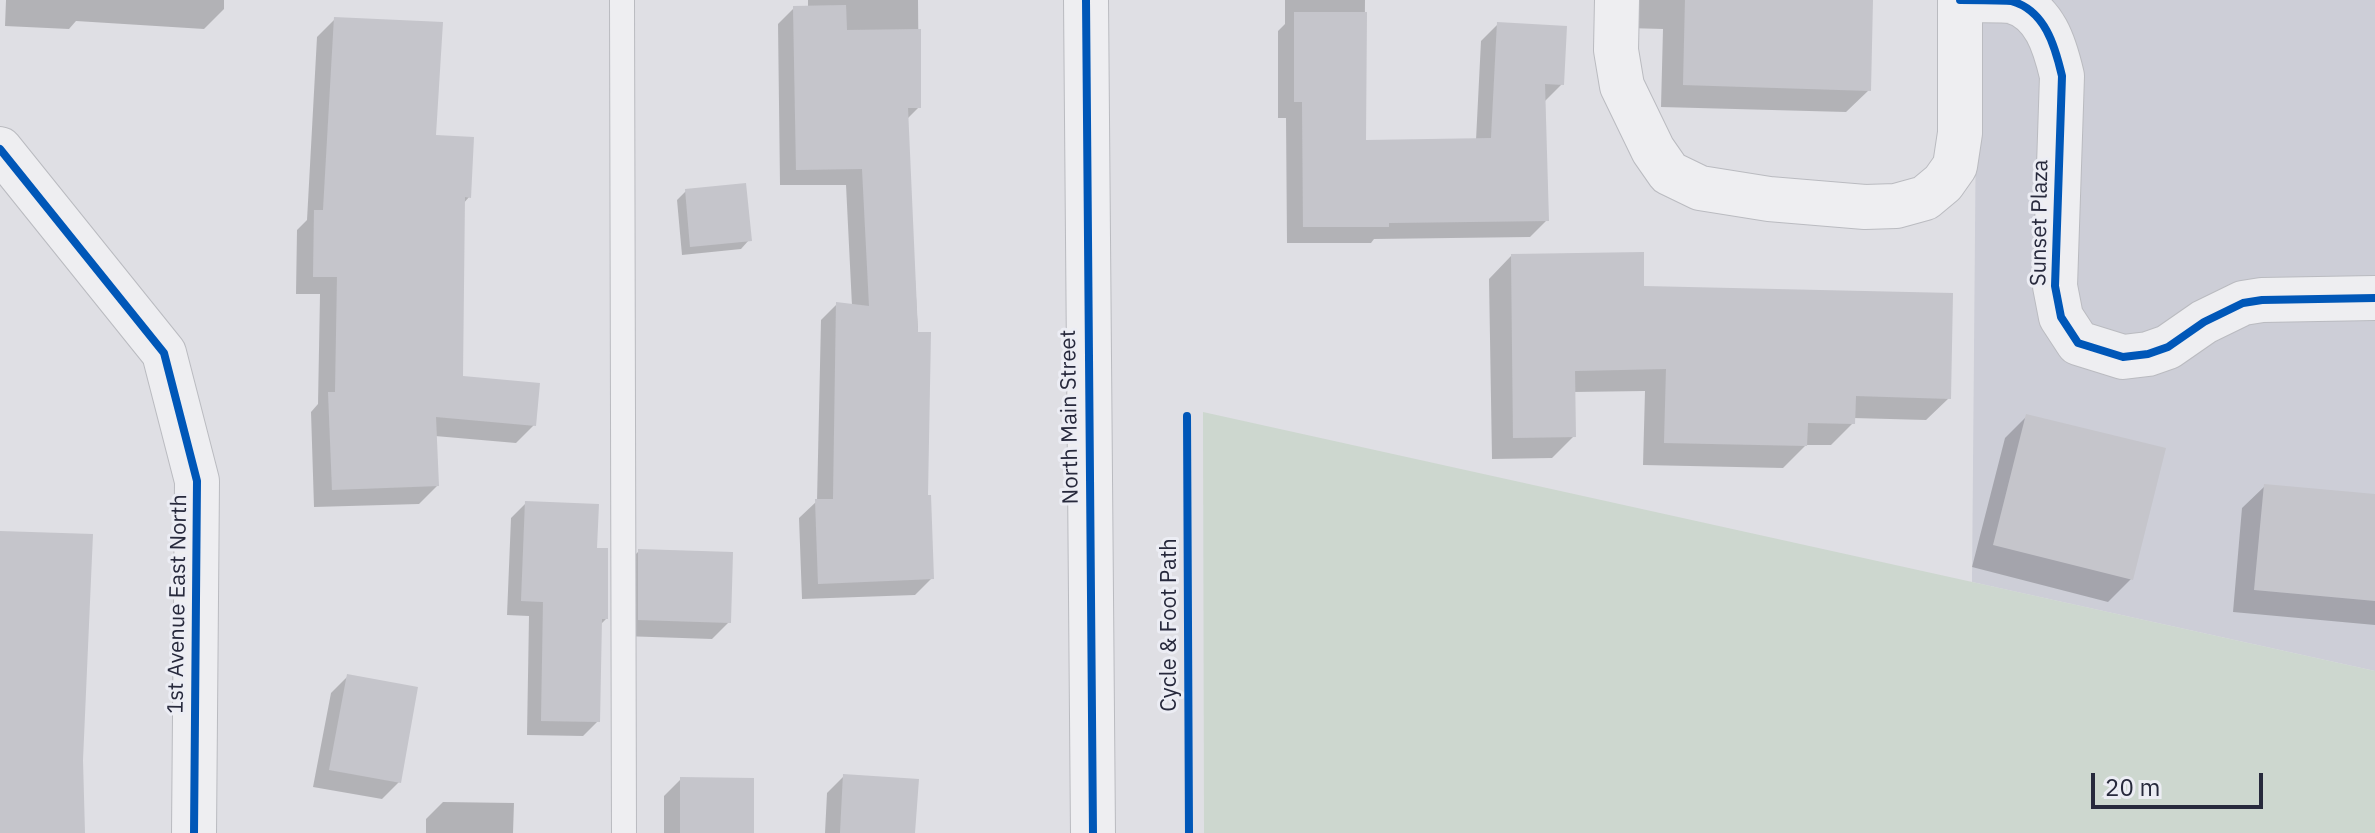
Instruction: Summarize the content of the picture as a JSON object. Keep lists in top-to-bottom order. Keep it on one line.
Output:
{"streets":{"street":["Sunset Plaza","North Main Street","1st Avenue East North"],"cycle path":["Cycle & Foot Path"]},"scale_bar":"20 m"}
